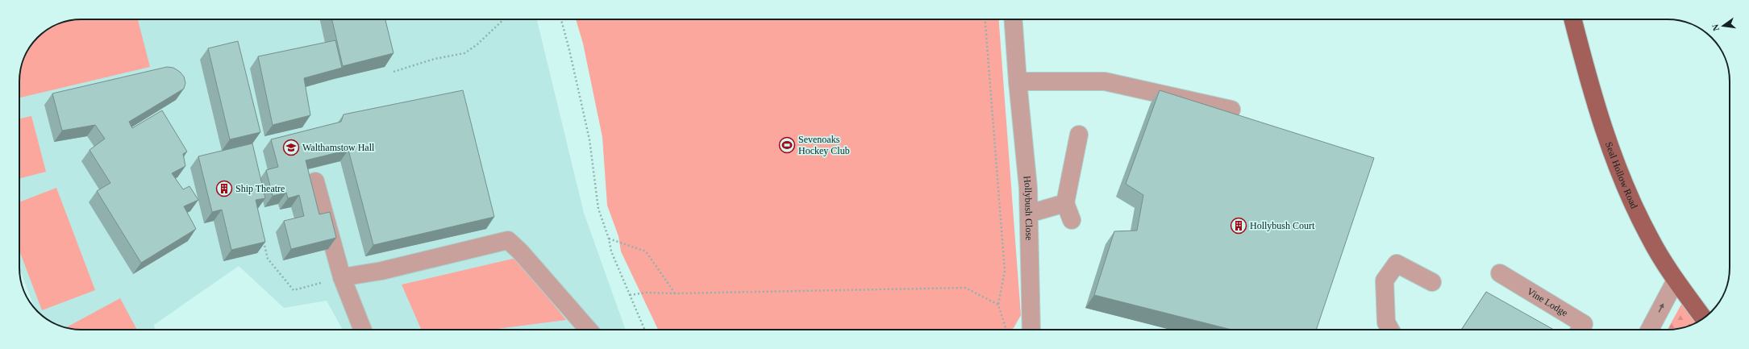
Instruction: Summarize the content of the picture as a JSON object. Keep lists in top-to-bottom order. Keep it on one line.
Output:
{"streets":{"main road":["Seal Hollow Road"],"street":["Hollybush Close","Vine Lodge"]},"places":{"sports":["Sevenoaks Hockey Club"],"school or university":["Walthamstow Hall"],"building":["Ship Theatre","Hollybush Court"]},"north":"left"}
